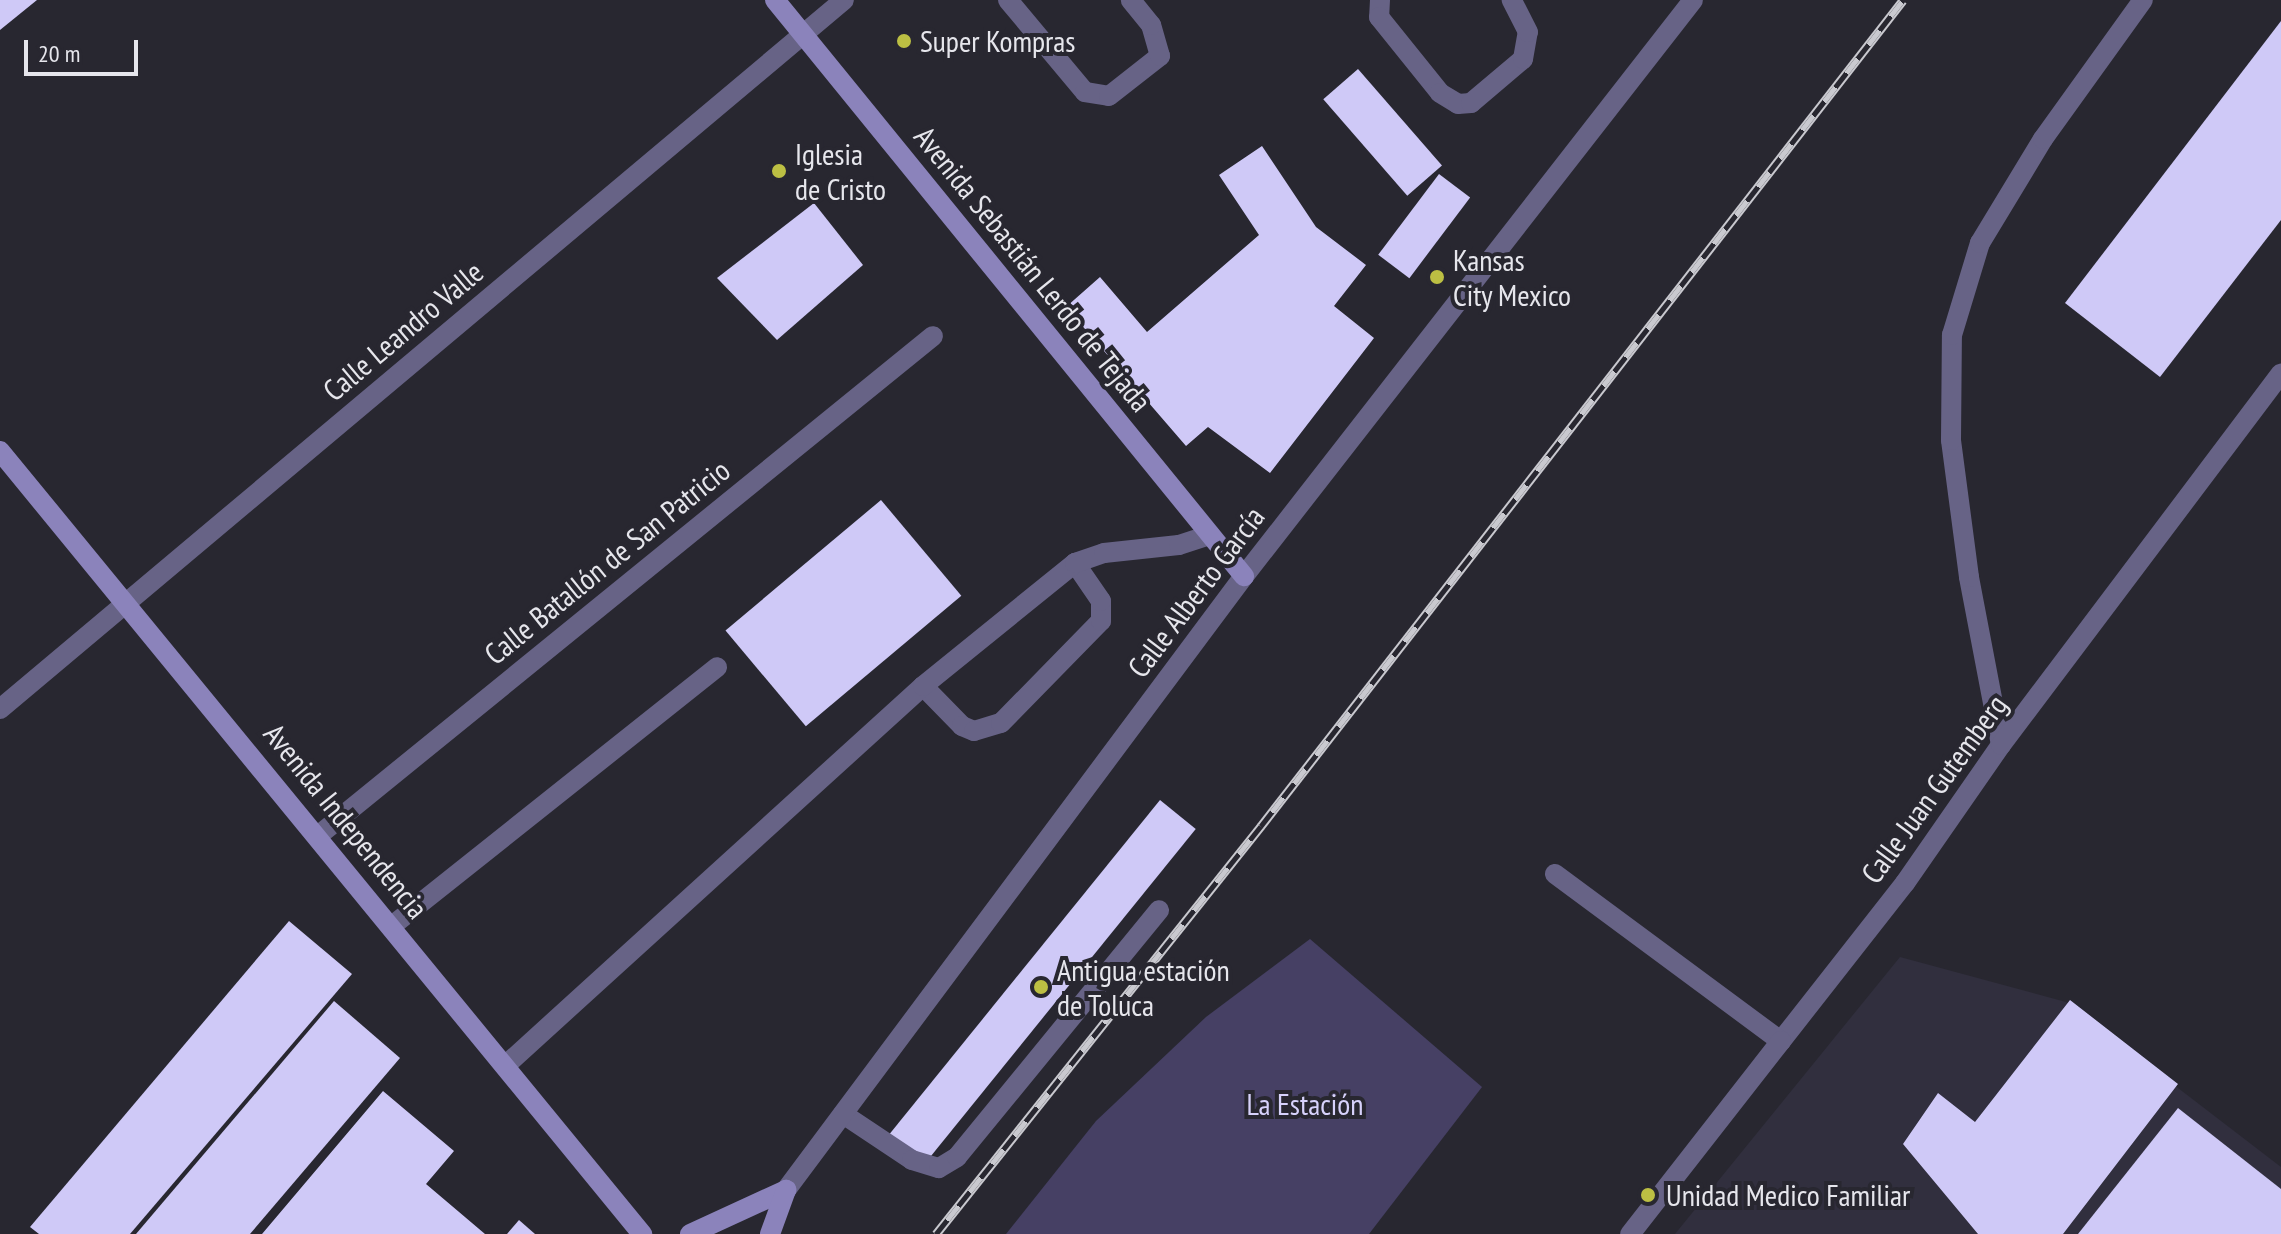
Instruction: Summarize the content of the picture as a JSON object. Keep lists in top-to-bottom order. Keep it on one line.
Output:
{"streets":{"main road":["Avenida Sebastián Lerdo de Tejada","Calle Alberto García","Avenida Independencia"],"street":["Calle Leandro Valle","Calle Batallón de San Patricio","Calle Juan Gutemberg"]},"crossings":[["Avenida Sebastián Lerdo de Tejada","Calle Leandro Valle"],["Avenida Sebastián Lerdo de Tejada","Calle Alberto García"],["Calle Leandro Valle","Avenida Independencia"],["Calle Batallón de San Patricio","Avenida Independencia"]],"parks":["La Estación"],"places":["Super Kompras","Iglesia de Cristo","Kansas City Mexico","Antigua estación de Toluca","Unidad Medico Familiar"],"scale_bar":"20 m"}
